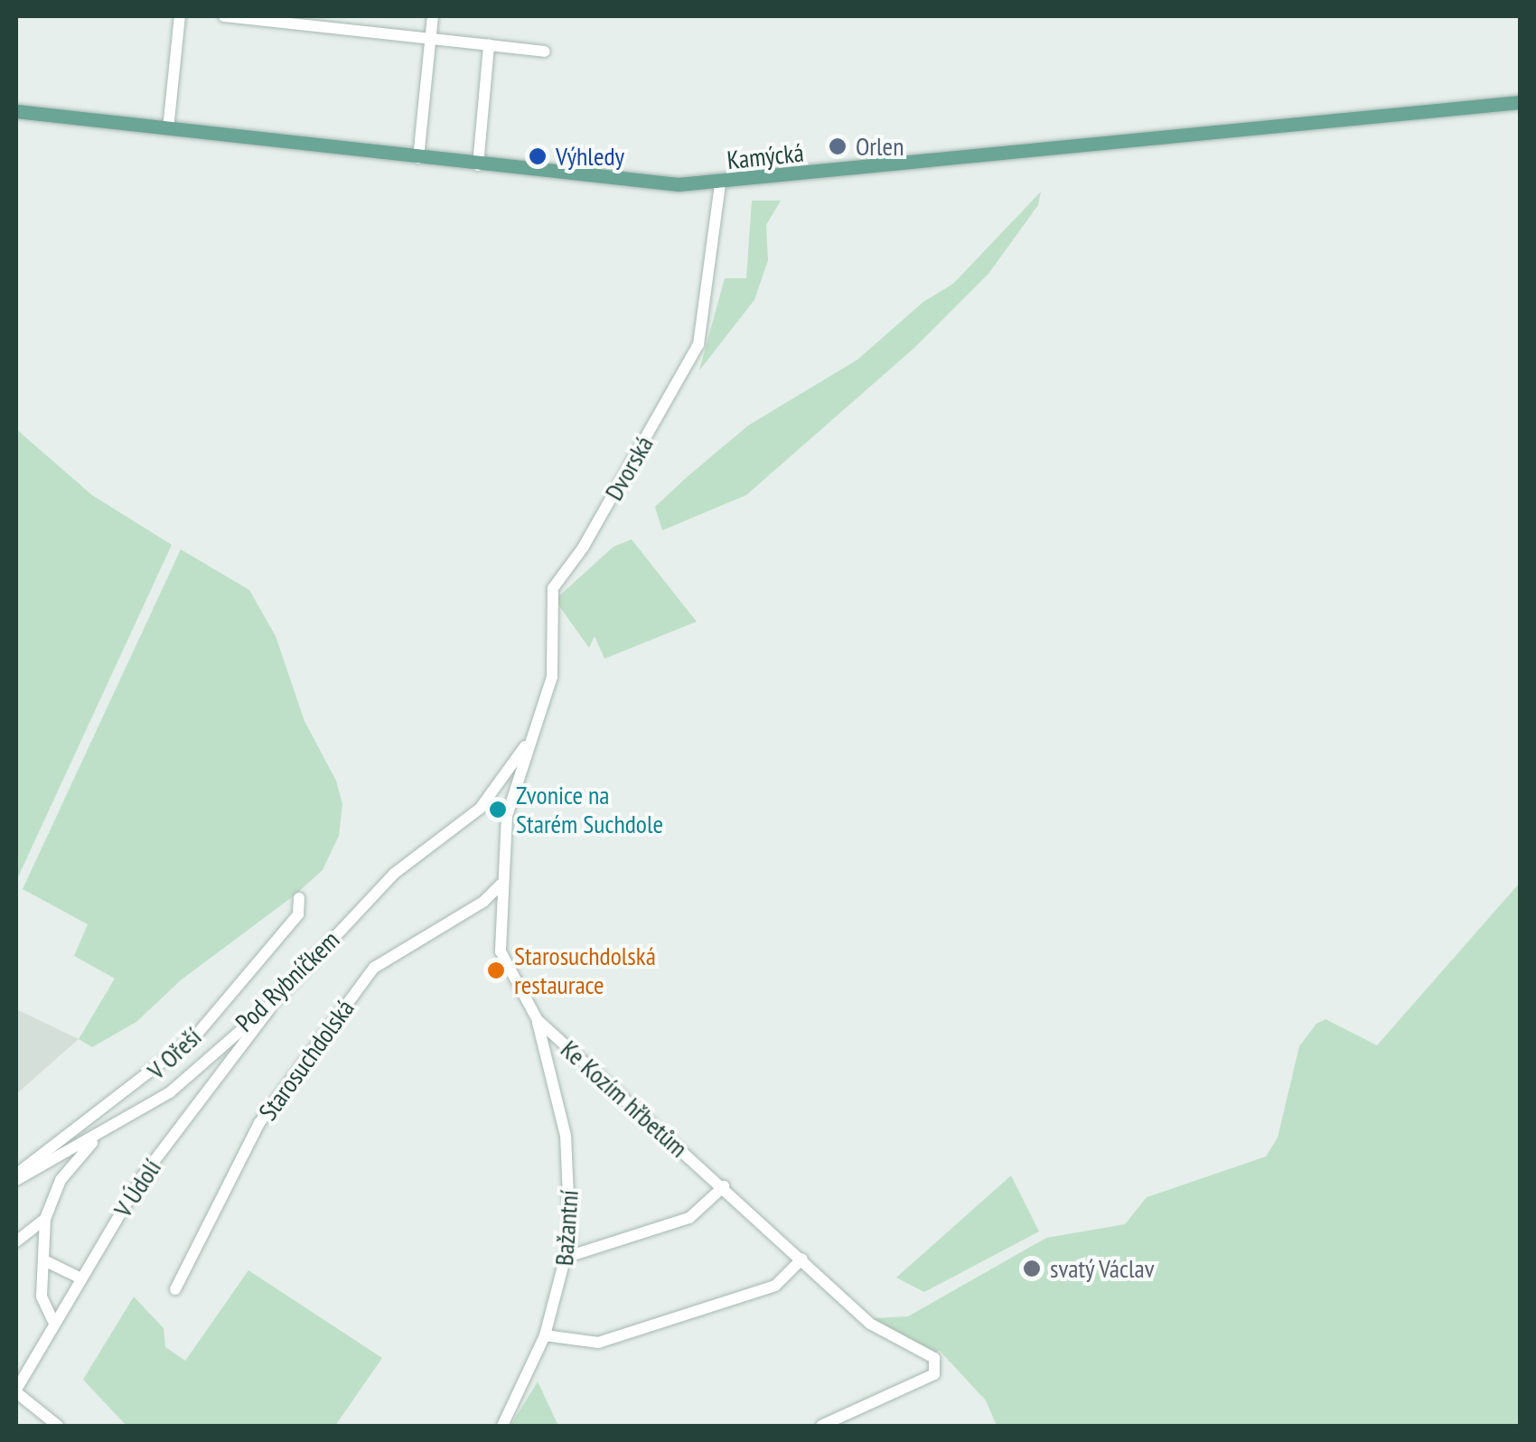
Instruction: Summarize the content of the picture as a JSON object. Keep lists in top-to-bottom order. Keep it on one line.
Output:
{"streets":{"main road":["Kamýcká"],"street":["Dvorská","Pod Rybníčkem","V Ořeší","Starosuchdolská","Ke Kozím hřbetům","V Údolí","Bažantní"]},"crossings":[["Kamýcká","Dvorská"],["Dvorská","Pod Rybníčkem"],["Dvorská","Ke Kozím hřbetům"],["Pod Rybníčkem","V Ořeší"],["Pod Rybníčkem","Ke Kozím hřbetům"],["Pod Rybníčkem","V Údolí"],["Starosuchdolská","Ke Kozím hřbetům"],["Ke Kozím hřbetům","Bažantní"]],"places":["Orlen","Výhledy","Zvonice na Starém Suchdole","Starosuchdolská restaurace","svatý Václav"]}
